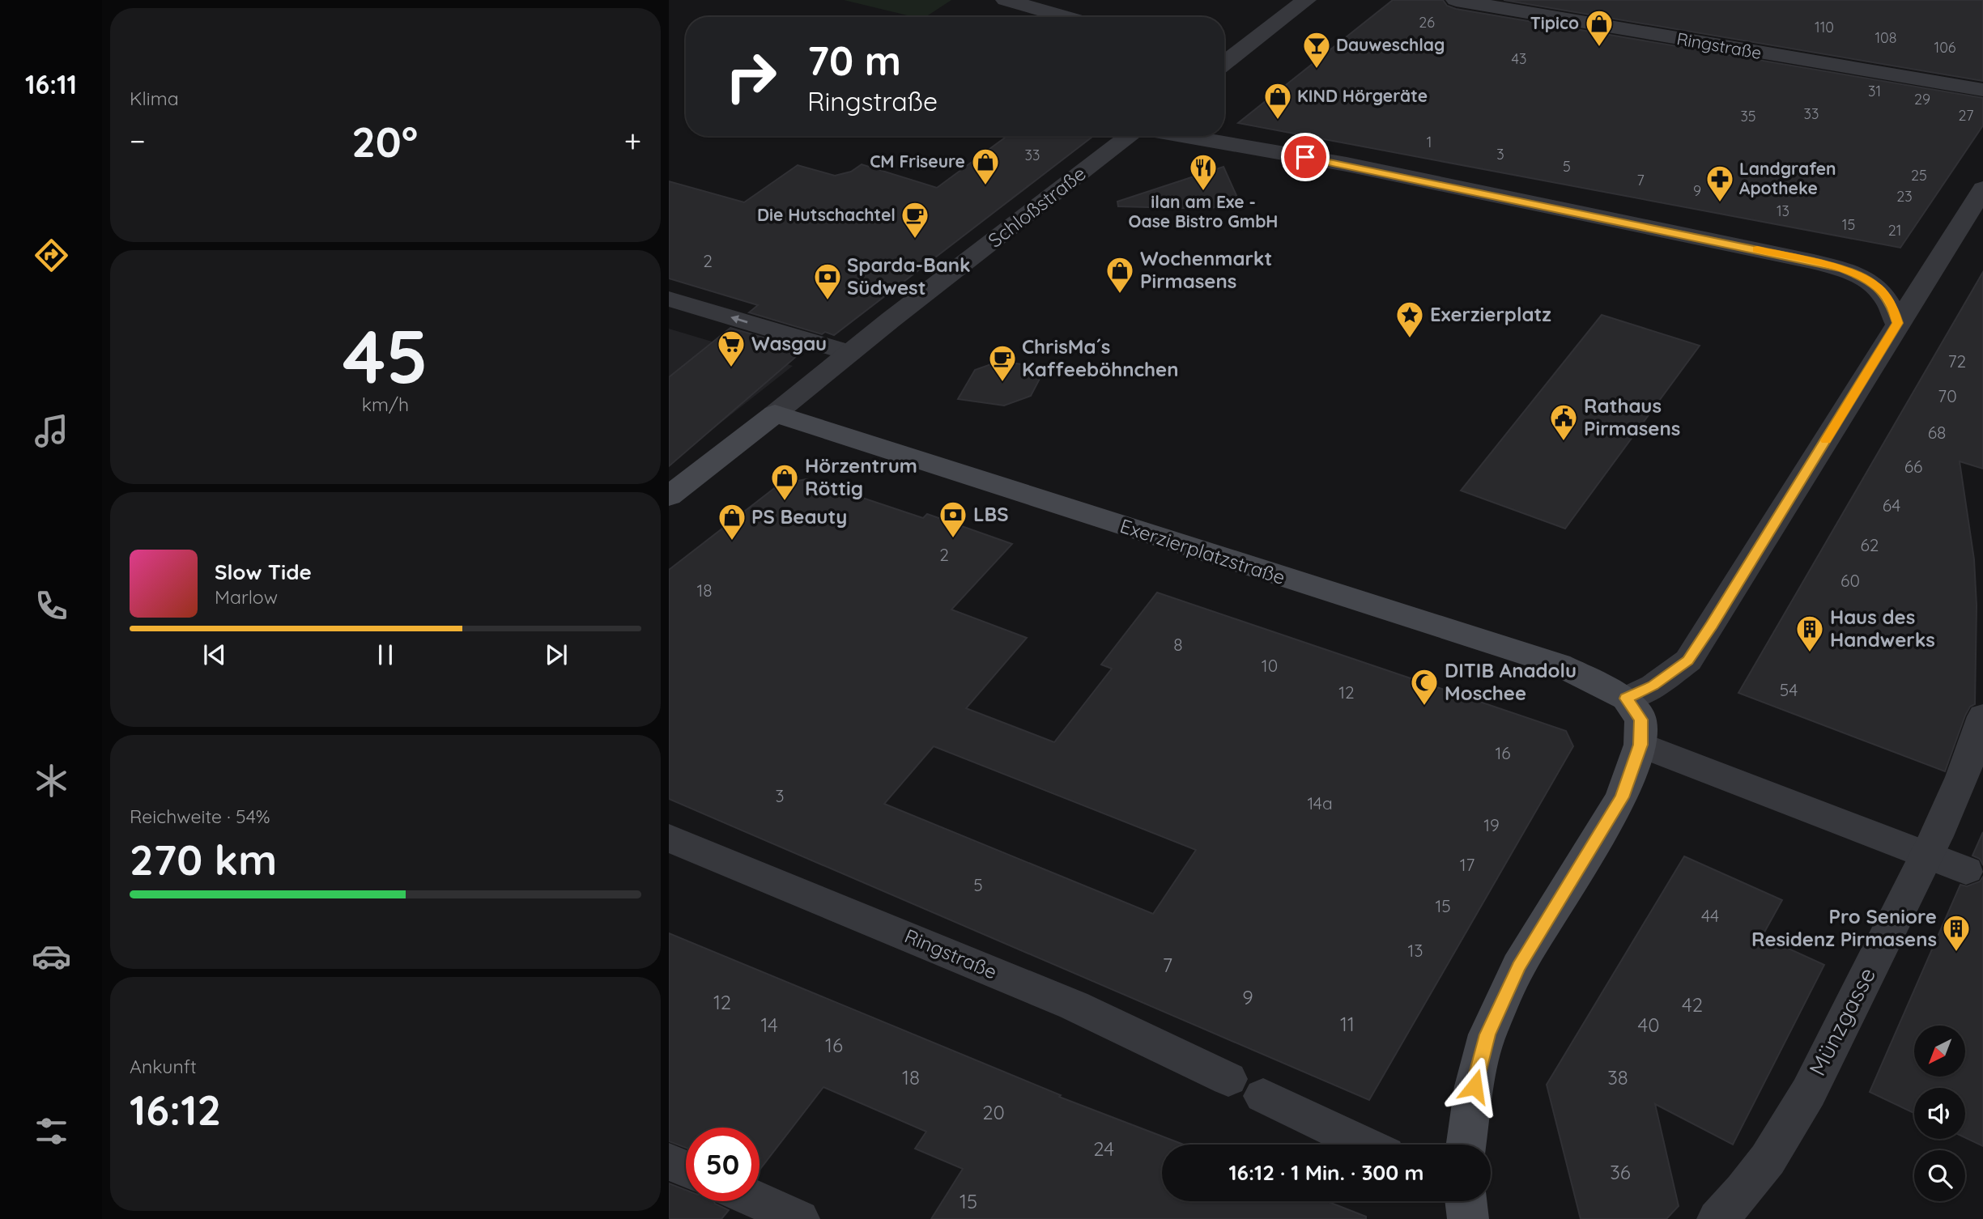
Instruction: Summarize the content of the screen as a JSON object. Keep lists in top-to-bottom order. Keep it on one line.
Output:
{"streets":{"main road":["Schloßstraße","Exerzierplatzstraße"],"street":["Ringstraße","Münzgasse"]},"crossings":[["Schloßstraße","Exerzierplatzstraße"]],"places":{"shop":["Tipico","KIND Hörgeräte","CM Friseure","Wochenmarkt Pirmasens","Hörzentrum Röttig","PS Beauty"],"bar":["Dauweschlag"],"restaurant":["ilan am Exe - Oase Bistro GmbH"],"pharmacy":["Landgrafen Apotheke"],"cafe":["Die Hutschachtel","ChrisMa´s Kaffeeböhnchen"],"bank":["Sparda-Bank Südwest","LBS"],"place":["Exerzierplatz"],"supermarket":["Wasgau"],"public building":["Rathaus Pirmasens"],"building":["Haus des Handwerks","Pro Seniore Residenz Pirmasens"],"mosque":["DITIB Anadolu Moschee"]},"house_numbers":["26","110","108","106","43","31","29","33","27","35","1","3","33","5","25","7","9","23","13","15","21","2","72","70","68","66","64","62","2","60","18","8","10","54","12","16","3","14a","19","17","5","15","44","13","7","9","12","42","11","14","40","16","18","38","20","24","36","15"],"north":"bottom left","page":{"tabs":"16:11","tile":["Klima",["45","km/h"],["Reichweite · 54%","270 km"],["Ankunft","16:12"]],"turn":["70 m","Ringstraße"],"heat":["−","20°","+"],"song":["Slow Tide","Marlow"],"limit":"50","trip":"16:12 · 1 Min. · 300 m"}}
